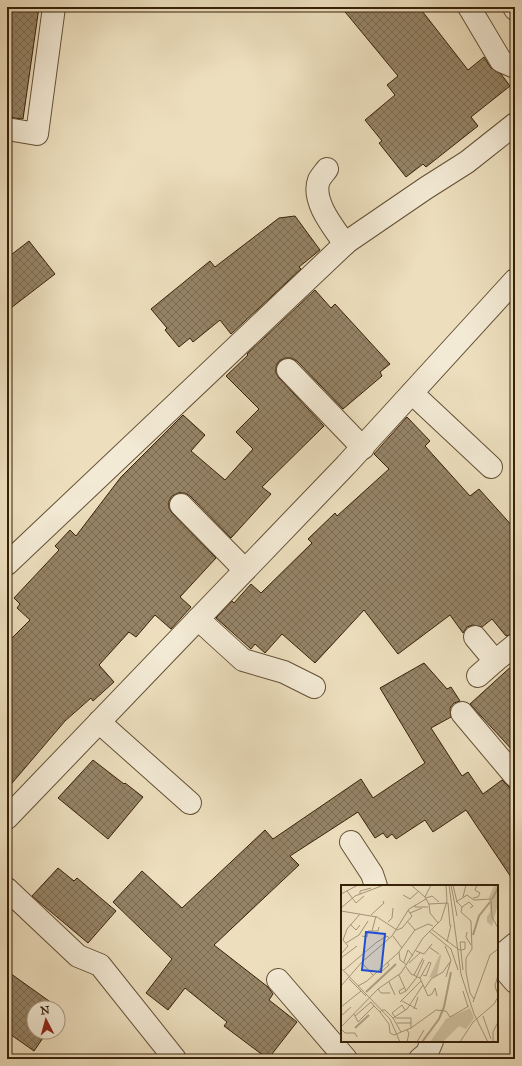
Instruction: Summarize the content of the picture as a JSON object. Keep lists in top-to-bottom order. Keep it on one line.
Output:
{"north":"top"}
